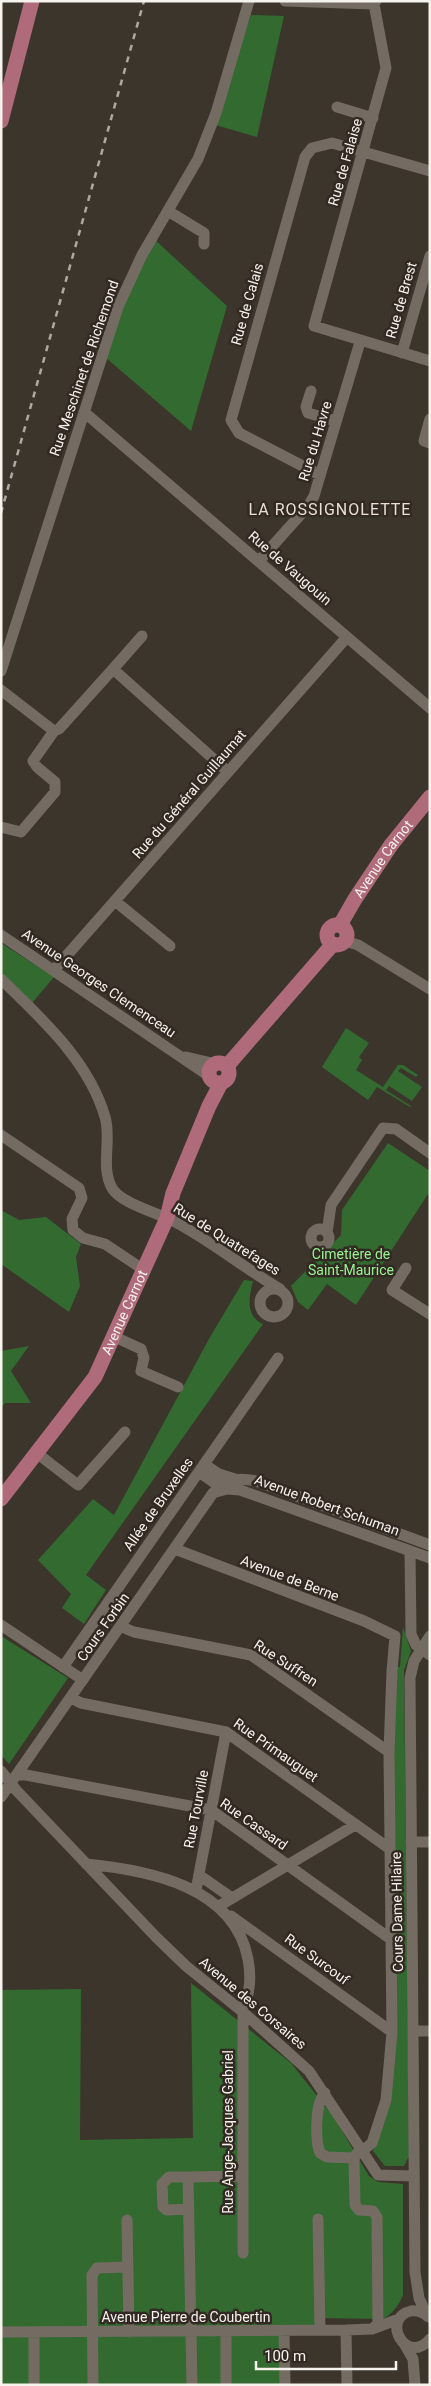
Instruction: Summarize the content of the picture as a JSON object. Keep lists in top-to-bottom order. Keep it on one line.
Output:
{"streets":{"main road":["Avenue Carnot"],"street":["Rue de Falaise","Rue de Brest","Rue de Calais","Rue Meschinet de Richemond","Rue du Havre","Rue de Vaugouin","Rue du Général Guillaumat","Avenue Georges Clemenceau","Rue de Quatrefages","Allée de Bruxelles","Avenue Robert Schuman","Avenue de Berne","Cours Forbin","Rue Suffren","Rue Primauguet","Rue Tourville","Rue Cassard","Cours Dame Hilaire","Rue Surcouf","Avenue des Corsaires","Rue Ange-Jacques Gabriel","Avenue Pierre de Coubertin"]},"crossings":[["Rue de Falaise","Rue de Calais"],["Rue de Falaise","Rue du Havre"],["Rue de Calais","Rue du Havre"],["Rue Meschinet de Richemond","Rue de Vaugouin"],["Rue du Havre","Rue de Vaugouin"],["Rue de Vaugouin","Rue du Général Guillaumat"],["Rue du Général Guillaumat","Avenue Georges Clemenceau"],["Avenue Carnot","Avenue Georges Clemenceau"],["Avenue Carnot","Rue de Quatrefages"],["Avenue Robert Schuman","Cours Forbin"],["Avenue de Berne","Cours Forbin"],["Avenue de Berne","Cours Dame Hilaire"],["Cours Forbin","Rue Suffren"],["Cours Forbin","Rue Primauguet"],["Cours Forbin","Rue Cassard"],["Cours Forbin","Avenue des Corsaires"],["Rue Suffren","Cours Dame Hilaire"],["Rue Primauguet","Rue Tourville"],["Rue Primauguet","Cours Dame Hilaire"],["Rue Tourville","Rue Cassard"],["Rue Tourville","Rue Surcouf"],["Rue Cassard","Cours Dame Hilaire"],["Rue Cassard","Avenue des Corsaires"],["Cours Dame Hilaire","Rue Surcouf"],["Cours Dame Hilaire","Avenue des Corsaires"],["Rue Surcouf","Avenue des Corsaires"],["Rue Surcouf","Rue Ange-Jacques Gabriel"],["Avenue des Corsaires","Rue Ange-Jacques Gabriel"]],"districts":["LA ROSSIGNOLETTE"],"parks":["Cimetière de Saint-Maurice"],"scale_bar":"100 m"}
